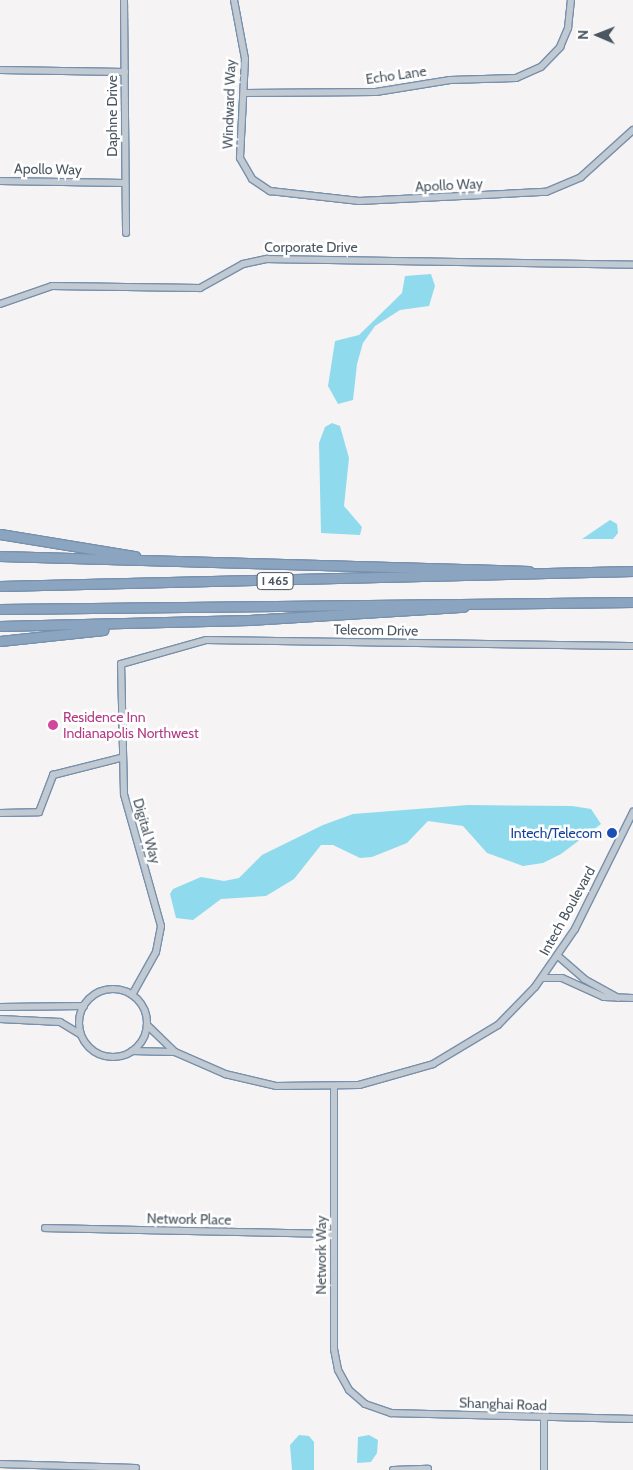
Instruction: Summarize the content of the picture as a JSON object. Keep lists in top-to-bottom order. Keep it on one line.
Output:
{"streets":{"highway":["I 465"],"street":["Echo Lane","Windward Way","Daphne Drive","Apollo Way","Corporate Drive","Telecom Drive","Digital Way","Intech Boulevard","Network Place","Network Way","Shanghai Road"]},"crossings":[["Echo Lane","Windward Way"],["Windward Way","Apollo Way"],["Daphne Drive","Apollo Way"],["Telecom Drive","Digital Way"],["Digital Way","Intech Boulevard"],["Intech Boulevard","Network Way"],["Network Place","Network Way"],["Network Way","Shanghai Road"]],"places":["Residence Inn Indianapolis Northwest","Intech/Telecom"],"north":"left"}
